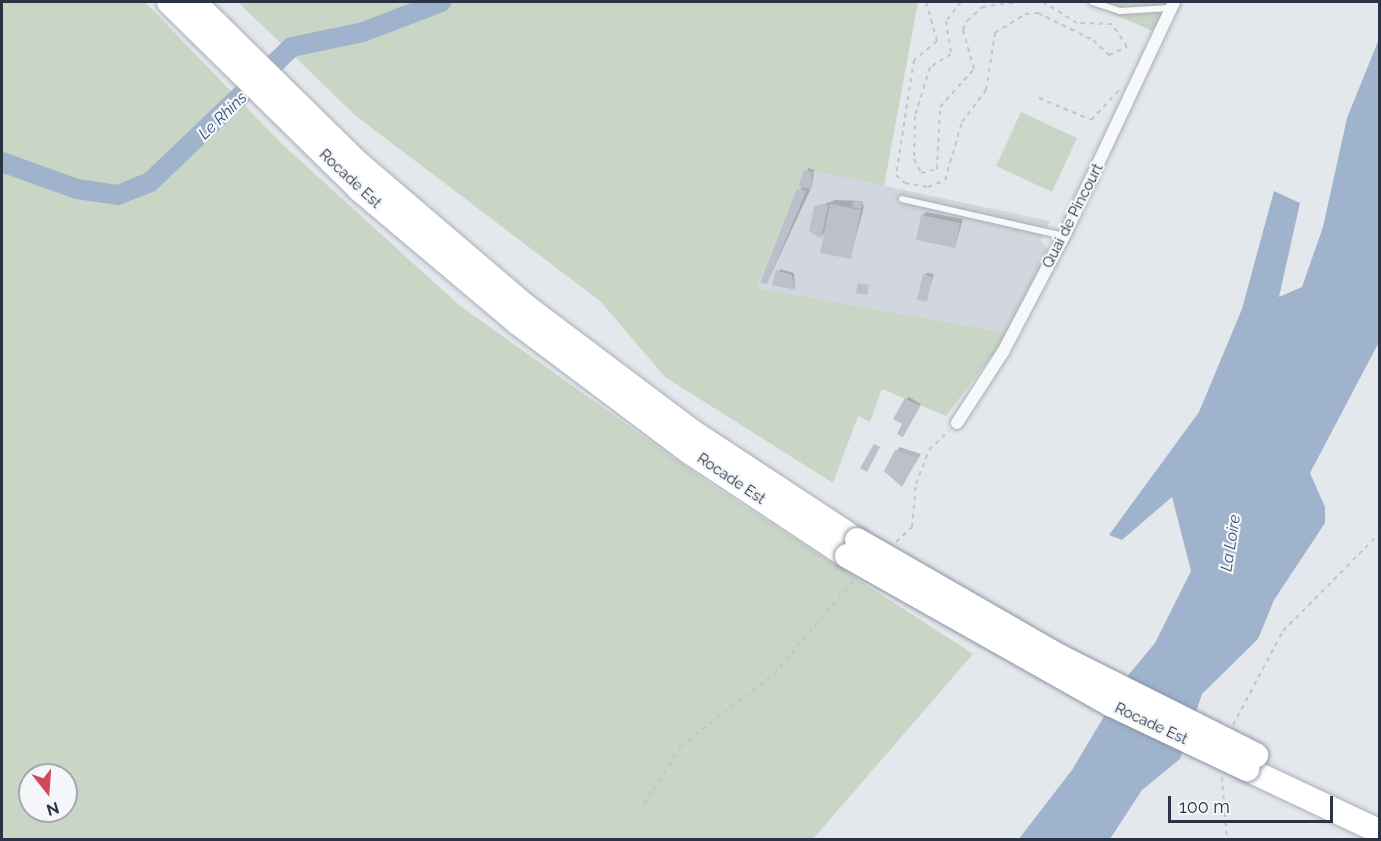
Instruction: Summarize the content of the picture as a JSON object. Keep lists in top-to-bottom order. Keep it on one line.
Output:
{"streets":{"highway":["Rocade Est"],"street":["Quai de Pincourt"]},"water":["Le Rhins","La Loire"],"scale_bar":"100 m","north":"bottom"}
